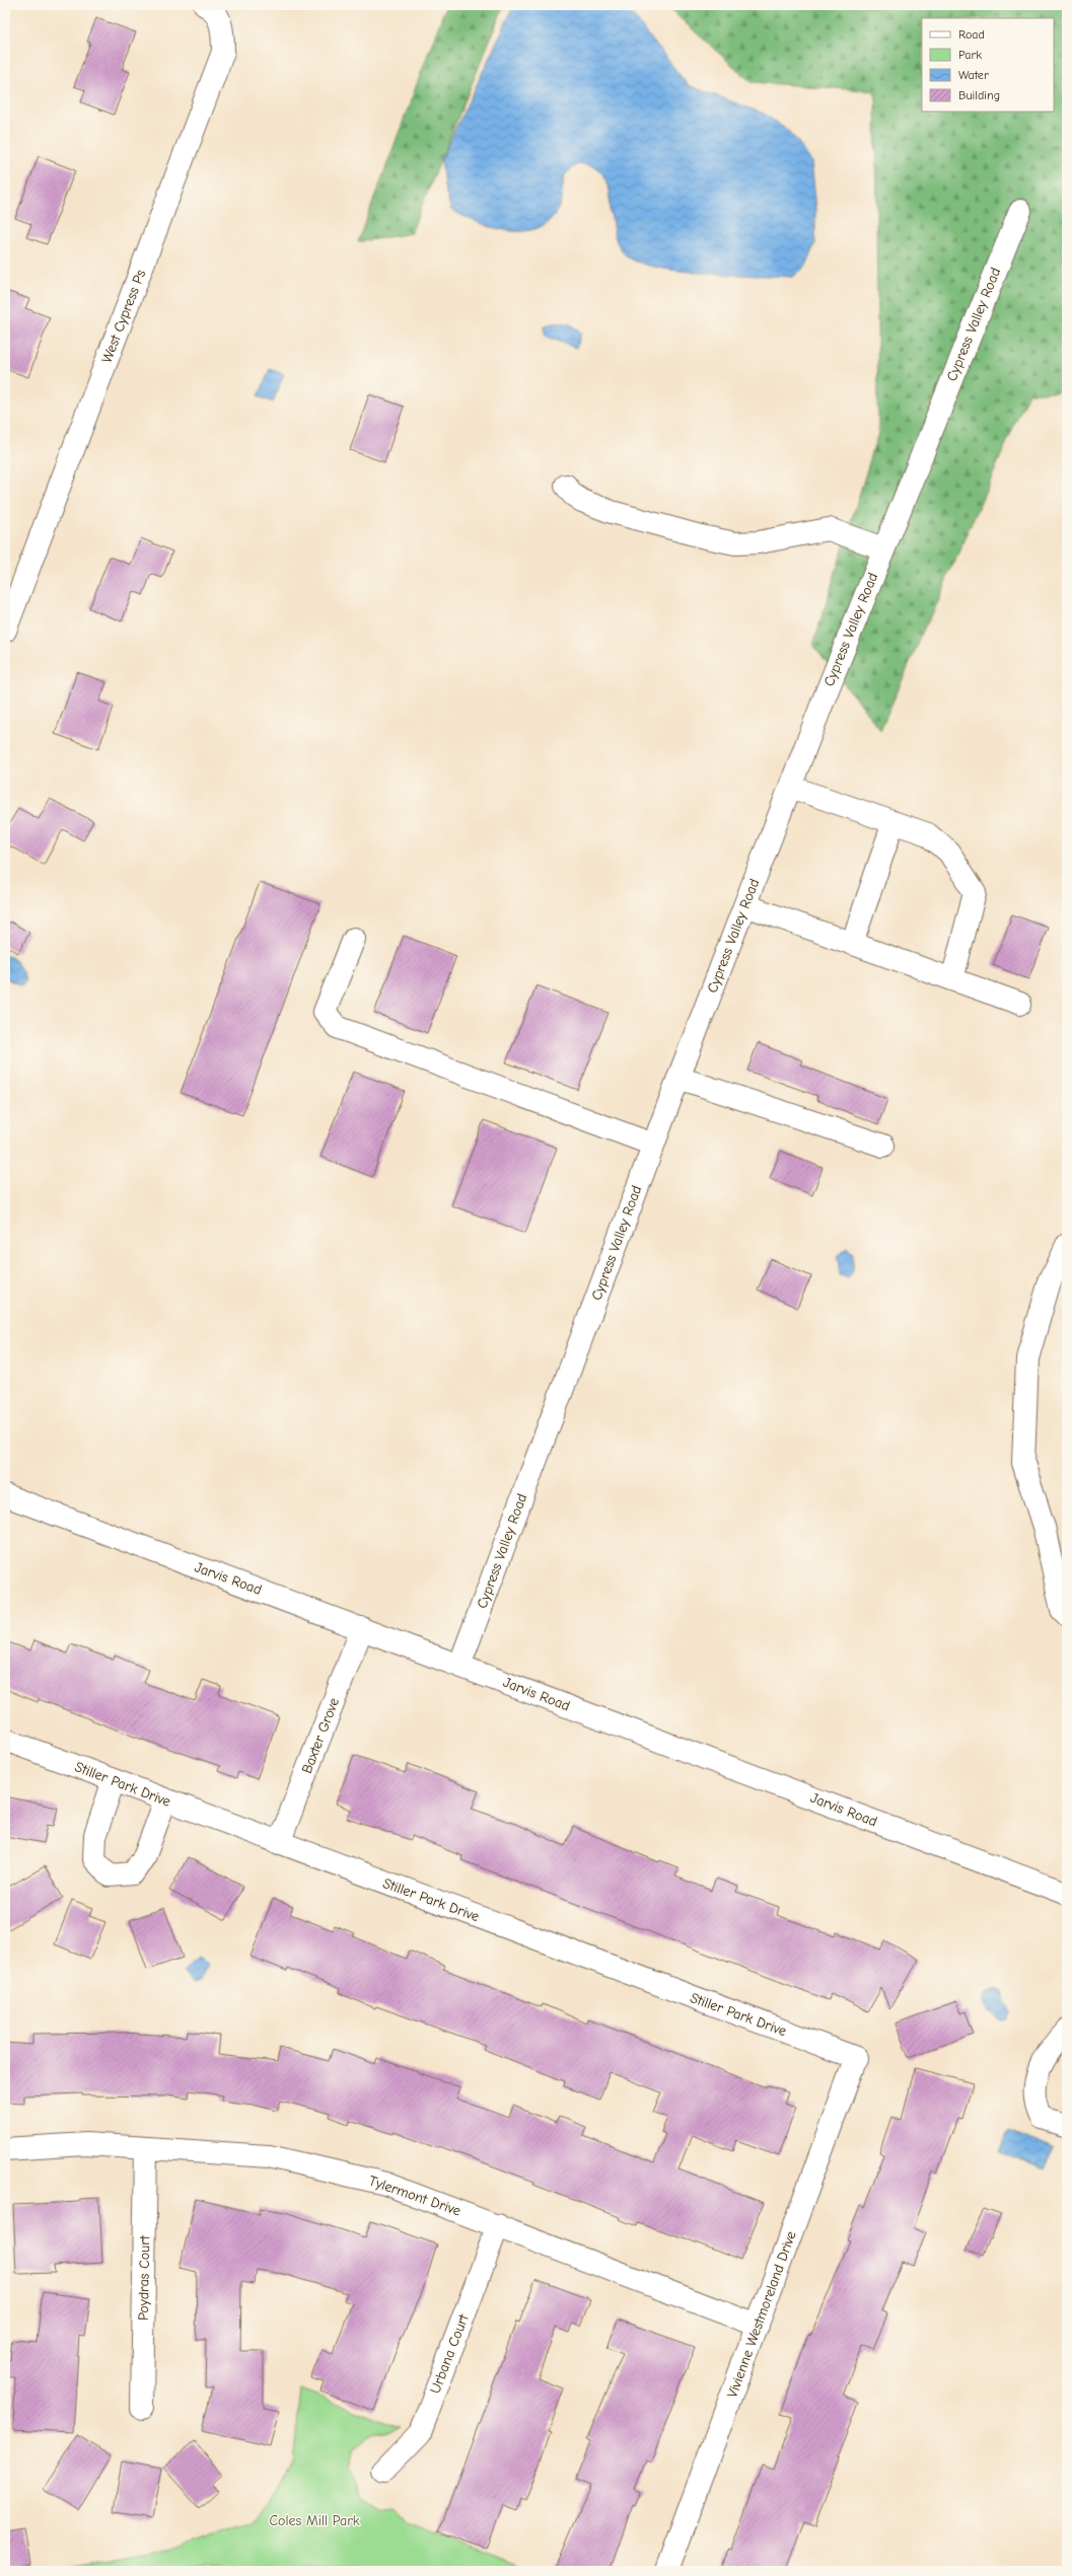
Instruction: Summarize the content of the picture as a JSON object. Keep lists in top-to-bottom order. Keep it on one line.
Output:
{"streets":{"street":["West Cypress Ps","Cypress Valley Road","Jarvis Road","Baxter Grove","Stiller Park Drive","Tylermont Drive","Poydras Court","Vivienne Westmoreland Drive","Urbana Court"]},"crossings":[["Cypress Valley Road","Jarvis Road"],["Jarvis Road","Baxter Grove"],["Baxter Grove","Stiller Park Drive"],["Stiller Park Drive","Vivienne Westmoreland Drive"],["Tylermont Drive","Poydras Court"],["Tylermont Drive","Vivienne Westmoreland Drive"],["Tylermont Drive","Urbana Court"]],"parks":["Coles Mill Park"],"legend":["Road","Park","Water","Building"]}
